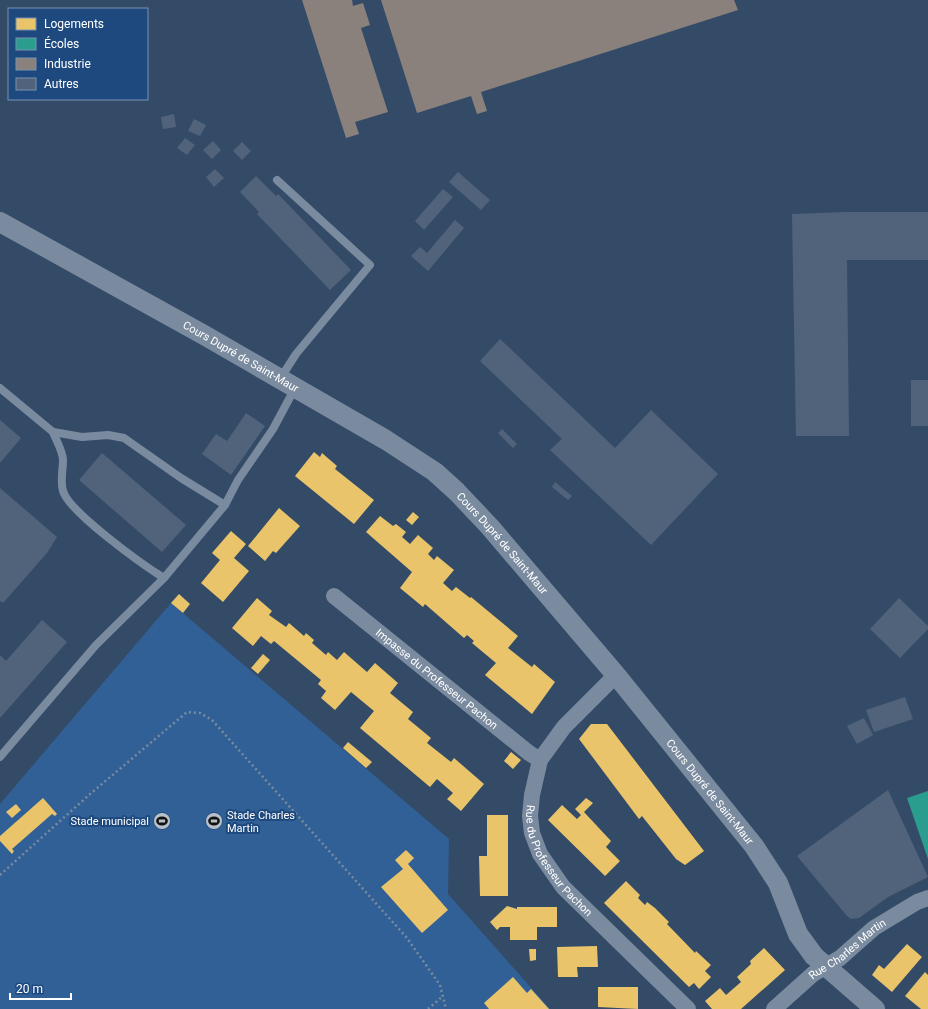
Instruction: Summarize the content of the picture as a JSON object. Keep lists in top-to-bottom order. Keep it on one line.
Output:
{"streets":{"street":["Cours Dupré de Saint-Maur","Impasse du Professeur Pachon","Rue du Professeur Pachon","Rue Charles Martin"]},"crossings":[["Cours Dupré de Saint-Maur","Rue du Professeur Pachon"],["Cours Dupré de Saint-Maur","Rue Charles Martin"],["Impasse du Professeur Pachon","Rue du Professeur Pachon"]],"places":{"sports":["Stade municipal","Stade Charles Martin"]},"legend":["Logements","Écoles","Industrie","Autres"],"scale_bar":"20 m"}
